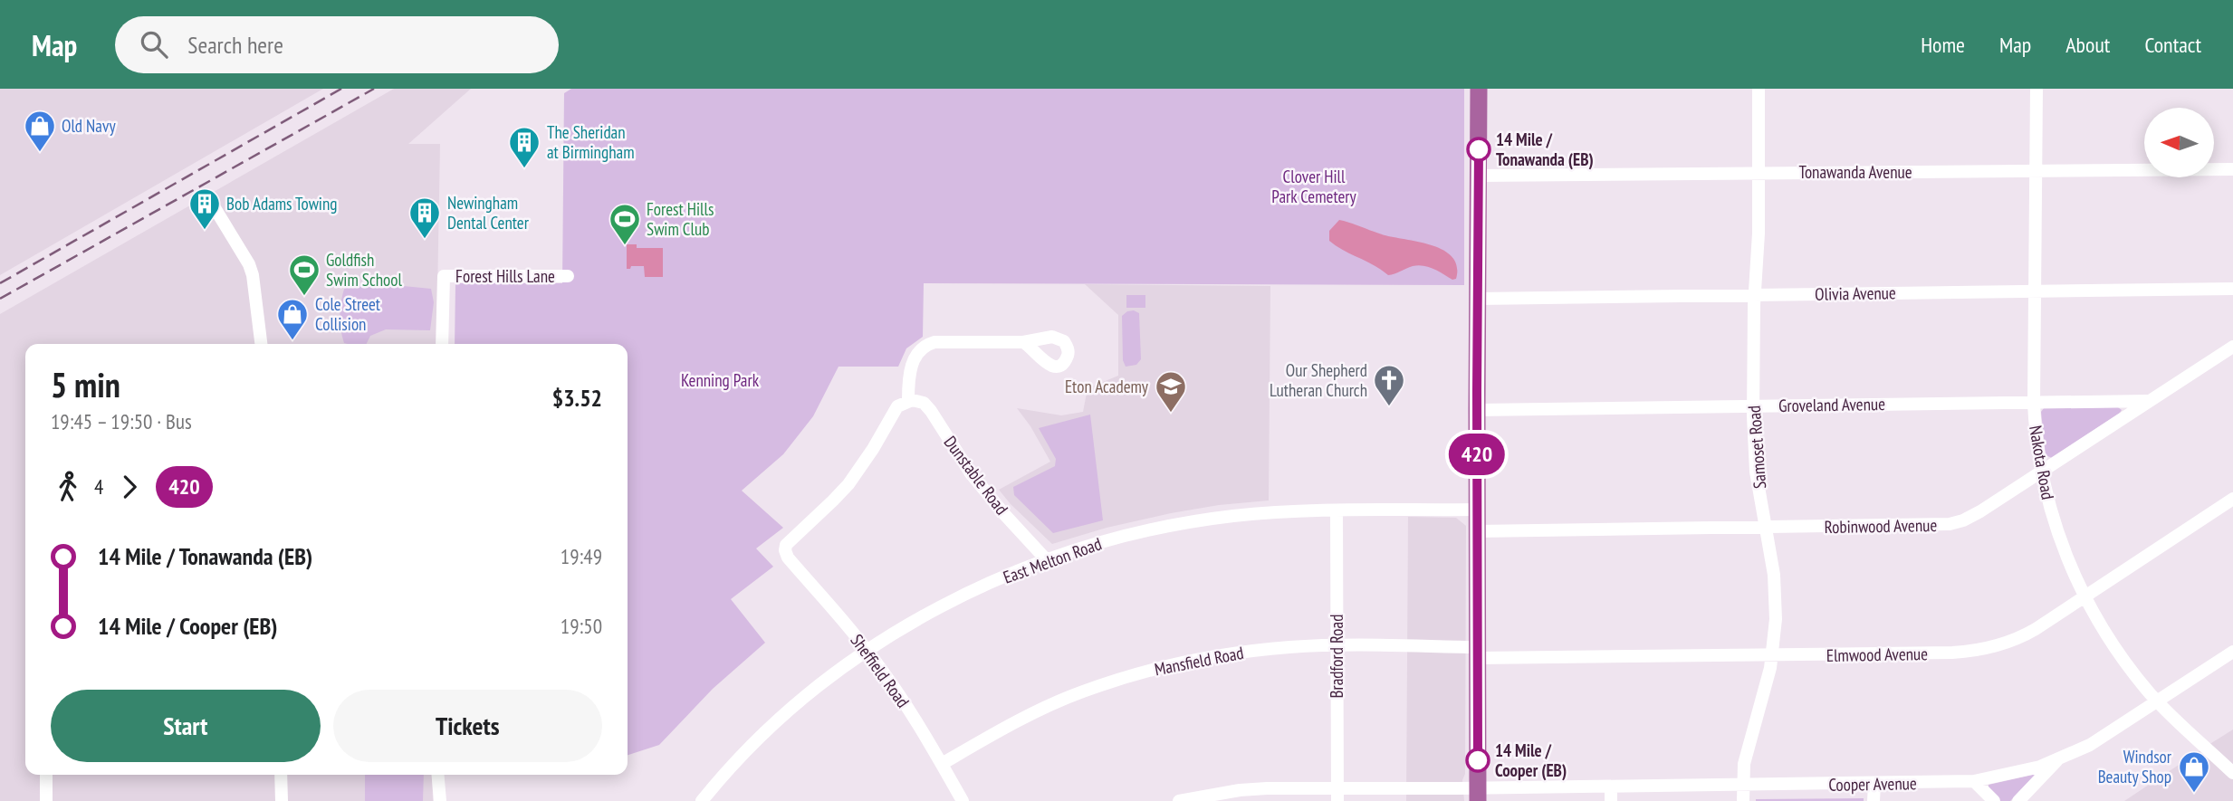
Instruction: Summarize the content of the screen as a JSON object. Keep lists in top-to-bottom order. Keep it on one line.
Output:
{"streets":{"street":["Tonawanda Avenue","Forest Hills Lane","Olivia Avenue","Groveland Avenue","Samoset Road","Nakota Road","Dunstable Road","Robinwood Avenue","East Melton Road","Elmwood Avenue","Bradford Road","Mansfield Road","Sheffield Road","Cooper Avenue"]},"crossings":[["Tonawanda Avenue","Samoset Road"],["Tonawanda Avenue","Nakota Road"],["Olivia Avenue","Samoset Road"],["Olivia Avenue","Nakota Road"],["Groveland Avenue","Samoset Road"],["Groveland Avenue","Nakota Road"],["Groveland Avenue","Robinwood Avenue"],["Samoset Road","Robinwood Avenue"],["Samoset Road","Elmwood Avenue"],["Samoset Road","Cooper Avenue"],["Nakota Road","Robinwood Avenue"],["Nakota Road","Elmwood Avenue"],["Nakota Road","Cooper Avenue"],["Dunstable Road","East Melton Road"],["Dunstable Road","Sheffield Road"],["East Melton Road","Bradford Road"],["East Melton Road","Sheffield Road"],["Elmwood Avenue","Mansfield Road"],["Bradford Road","Mansfield Road"],["Bradford Road","Cooper Avenue"],["Mansfield Road","Sheffield Road"]],"parks":["Clover Hill Park Cemetery","Kenning Park"],"places":{"other":["14 Mile / Tonawanda (EB)","14 Mile / Cooper (EB)"],"shop":["Old Navy","Cole Street Collision","Windsor Beauty Shop"],"building":["The Sheridan at Birmingham","Bob Adams Towing","Newingham Dental Center"],"sports":["Forest Hills Swim Club","Goldfish Swim School"],"church":["Our Shepherd Lutheran Church"],"school or university":["Eton Academy"]},"lines":["bus line 420"],"north":"left","page":{"header":"Map","search":"Search here","nav":["Home","Map","About","Contact"],"on_map":"420","heading":["5 min","19:45 – 19:50 · Bus","$3.52"],"legs":["4","420"],"list":[{"name":"14 Mile / Tonawanda (EB)","value":"19:49"},{"name":"14 Mile / Cooper (EB)","value":"19:50"}],"buttons":["Start","Tickets"]}}
